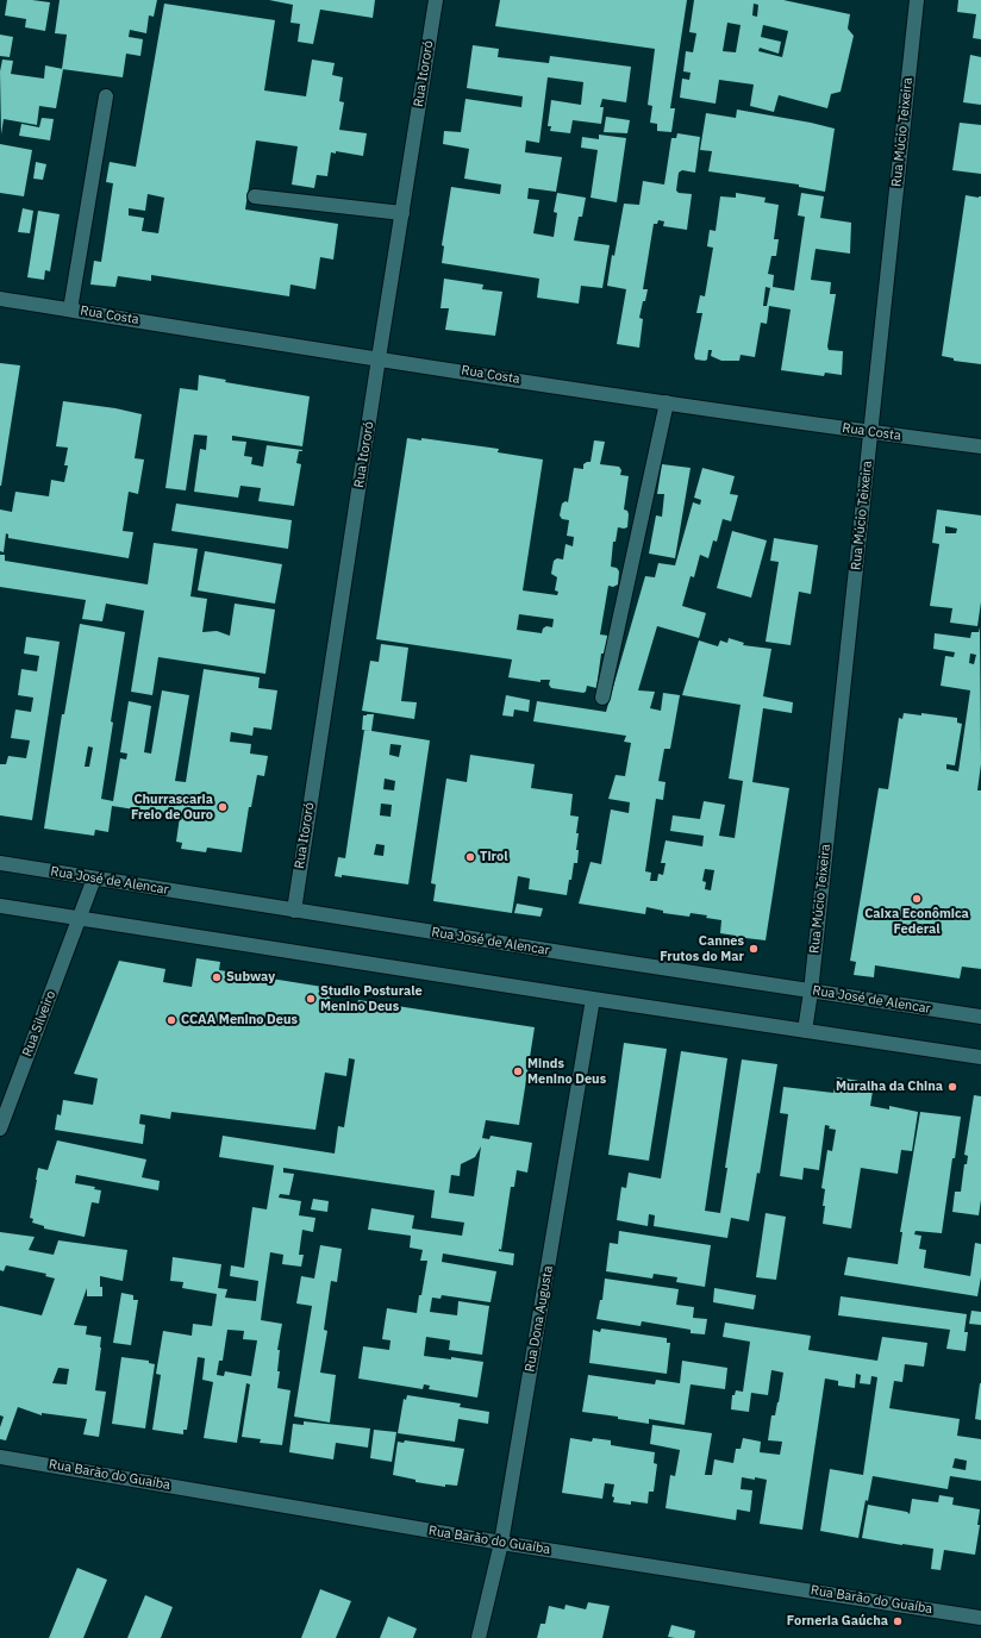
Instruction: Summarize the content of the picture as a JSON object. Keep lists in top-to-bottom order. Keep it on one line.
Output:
{"streets":{"street":["Rua Itororó","Rua Múcio Teixeira","Rua Costa","Rua José de Alencar","Rua Silveiro","Rua Dona Augusta","Rua Barão do Guaíba"]},"crossings":[["Rua Itororó","Rua Costa"],["Rua Itororó","Rua José de Alencar"],["Rua Múcio Teixeira","Rua Costa"],["Rua Múcio Teixeira","Rua José de Alencar"],["Rua José de Alencar","Rua Silveiro"],["Rua Dona Augusta","Rua Barão do Guaíba"]],"places":["Churrascaria Freio de Ouro","Tirol","Caixa Econômica Federal","Cannes Frutos do Mar","Subway","Studio Posturale Menino Deus","CCAA Menino Deus","Minds Menino Deus","Muralha da China","Forneria Gaúcha"]}
